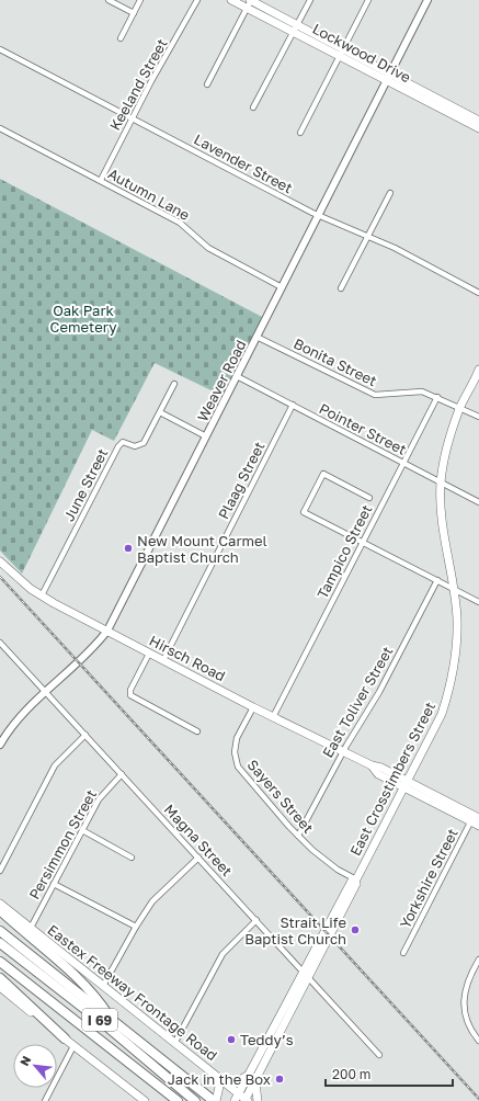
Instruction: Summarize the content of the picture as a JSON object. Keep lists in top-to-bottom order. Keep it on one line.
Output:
{"streets":{"highway":["I 69"],"main road":["Lockwood Drive","Hirsch Road","East Crosstimbers Street","Eastex Freeway Frontage Road"],"street":["Keeland Street","Lavender Street","Autumn Lane","Bonita Street","Weaver Road","Pointer Street","Plaag Street","June Street","Tampico Street","East Toliver Street","Sayers Street","Magna Street","Persimmon Street","Yorkshire Street"]},"crossings":[["Lockwood Drive","Weaver Road"],["Keeland Street","Lavender Street"],["Keeland Street","Autumn Lane"],["Lavender Street","Weaver Road"],["Autumn Lane","Weaver Road"],["Bonita Street","Weaver Road"],["Bonita Street","Tampico Street"],["Bonita Street","East Crosstimbers Street"],["Weaver Road","Pointer Street"],["Weaver Road","Hirsch Road"],["Weaver Road","Magna Street"],["Pointer Street","Plaag Street"],["Pointer Street","Tampico Street"],["Pointer Street","East Crosstimbers Street"],["Plaag Street","Hirsch Road"],["June Street","Hirsch Road"],["Tampico Street","Hirsch Road"],["Hirsch Road","East Toliver Street"],["Hirsch Road","East Crosstimbers Street"],["Hirsch Road","Sayers Street"],["Hirsch Road","Yorkshire Street"],["East Toliver Street","Sayers Street"],["East Crosstimbers Street","Sayers Street"],["East Crosstimbers Street","Magna Street"],["East Crosstimbers Street","Eastex Freeway Frontage Road"],["Magna Street","Persimmon Street"],["Persimmon Street","Eastex Freeway Frontage Road"]],"parks":["Oak Park Cemetery"],"places":["New Mount Carmel Baptist Church","Strait Life Baptist Church","Teddy’s","Jack in the Box"],"scale_bar":"200 m","north":"top left"}
